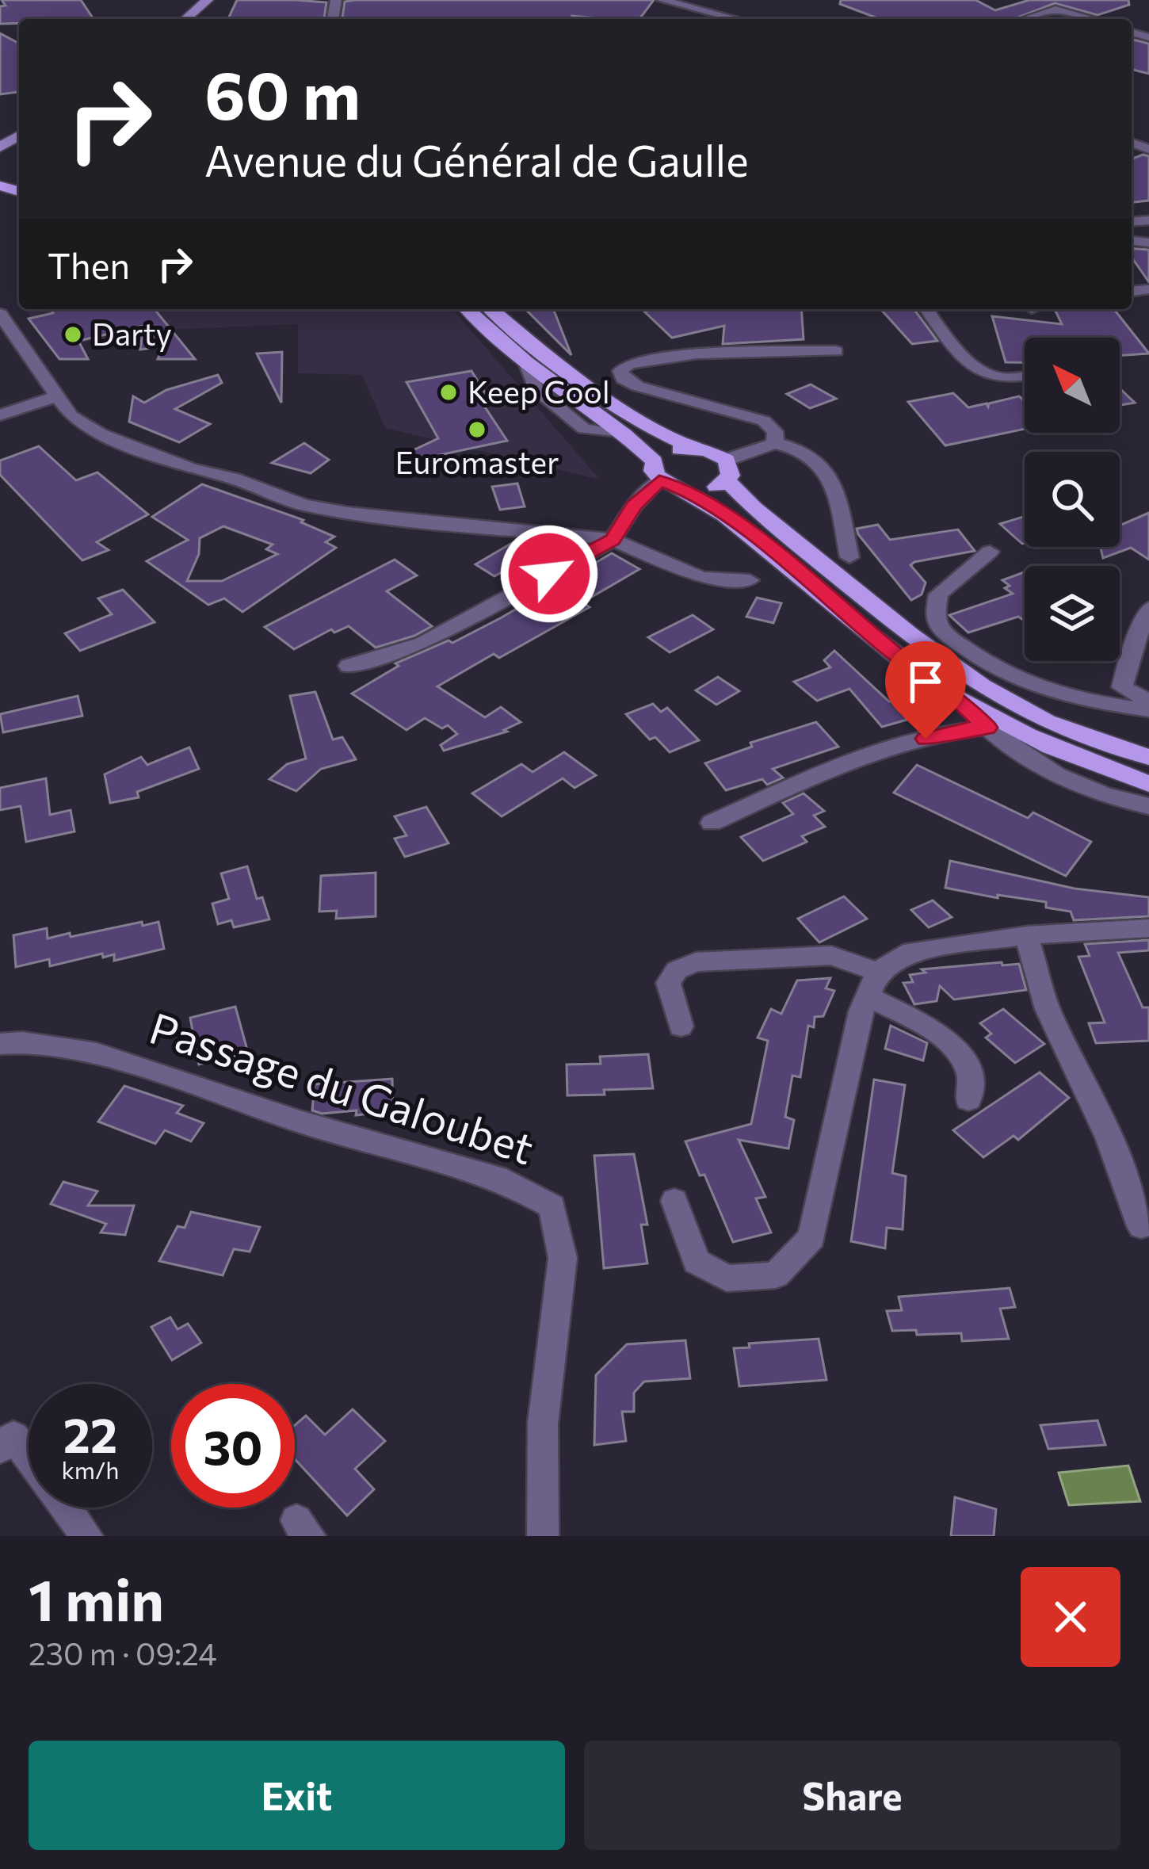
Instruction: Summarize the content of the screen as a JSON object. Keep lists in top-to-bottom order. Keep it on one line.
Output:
{"streets":{"street":["Passage du Galoubet"]},"places":["Darty","Keep Cool","Euromaster"],"north":"top left","page":{"turn":["60 m","Avenue du Général de Gaulle"],"then":"Then","speed":"22 km/h","limit":"30","heading":["1 min","230 m · 09:24"],"buttons":["Exit","Share"]}}
